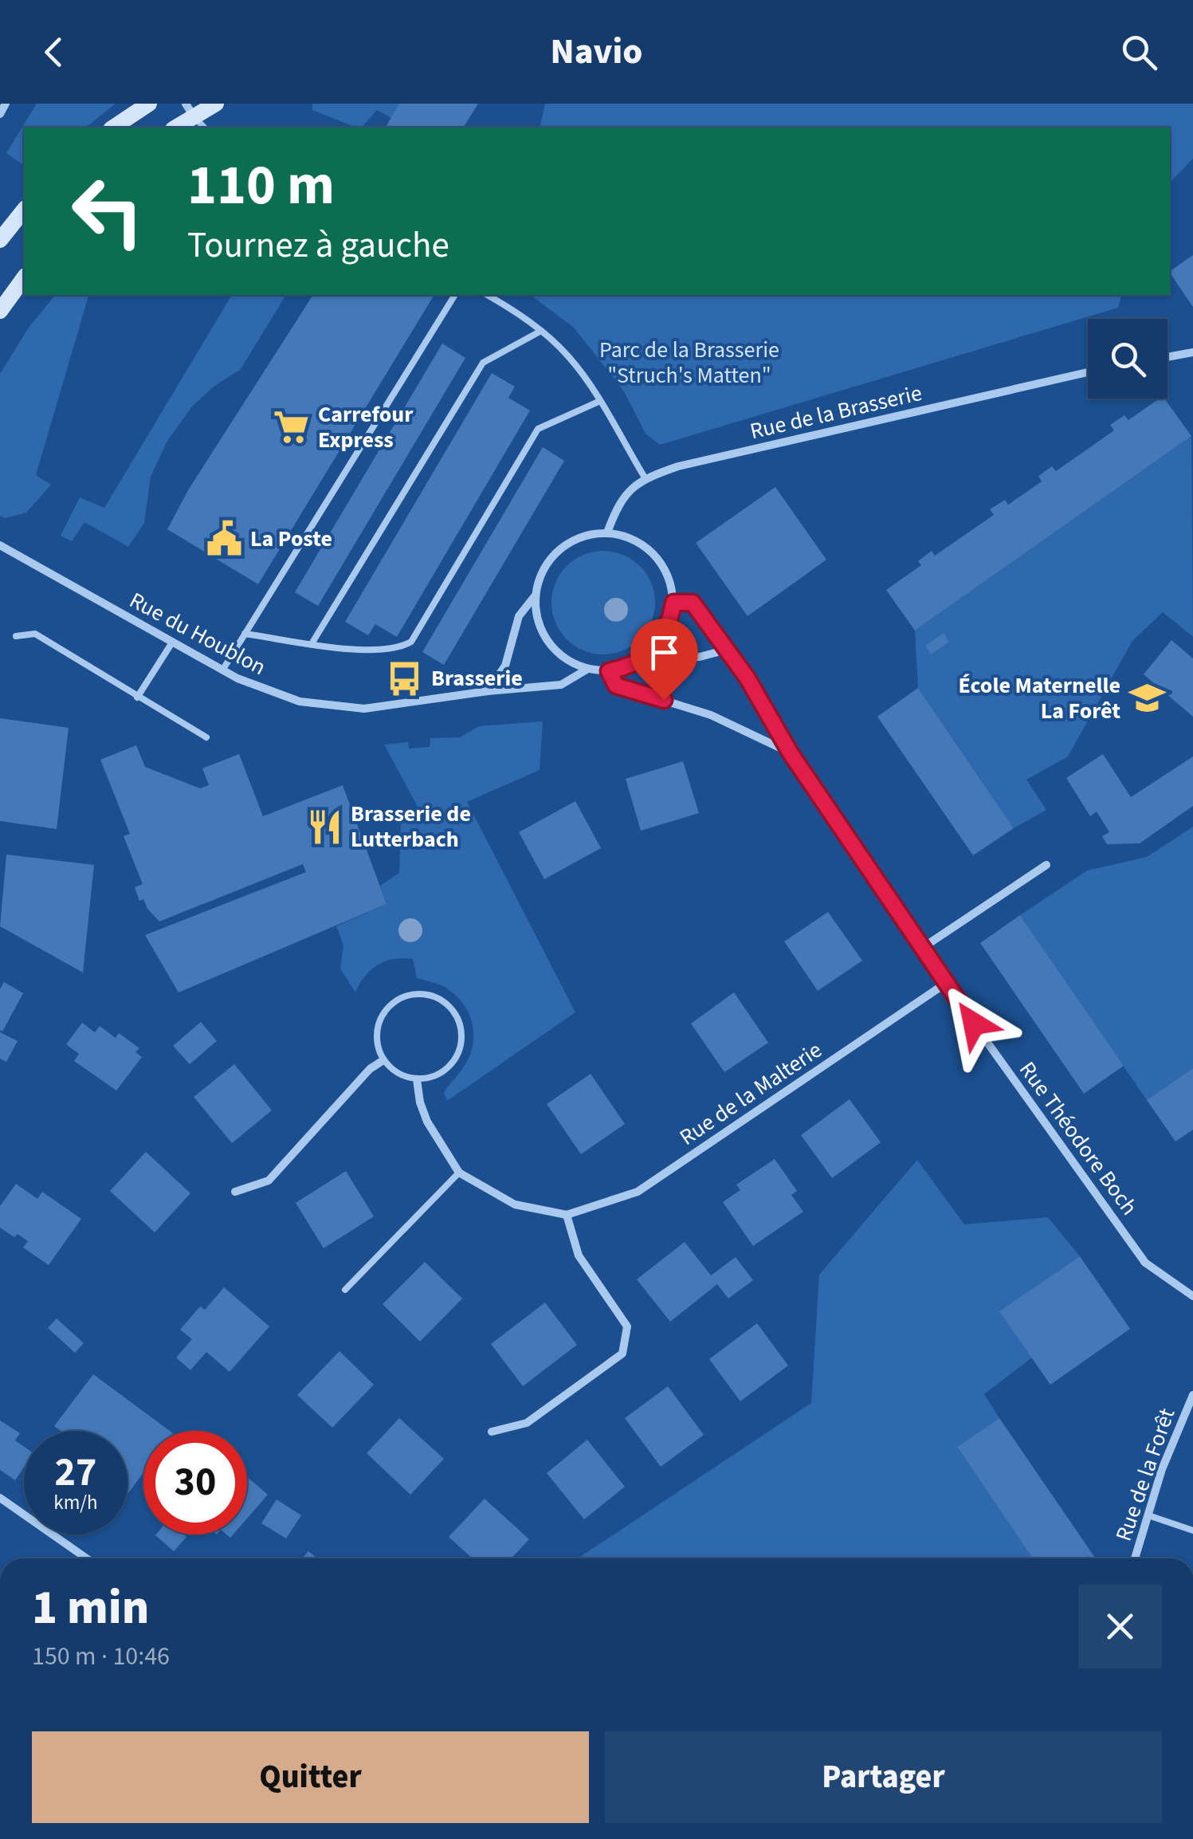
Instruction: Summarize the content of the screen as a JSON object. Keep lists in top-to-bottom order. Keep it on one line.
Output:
{"streets":{"street":["Rue de la Brasserie","Rue du Houblon","Rue de la Malterie","Rue Théodore Boch","Rue de la Forêt"]},"crossings":[["Rue de la Brasserie","Rue du Houblon"],["Rue de la Brasserie","Rue Théodore Boch"],["Rue du Houblon","Rue Théodore Boch"],["Rue de la Malterie","Rue Théodore Boch"]],"parks":["Parc de la Brasserie \"Struch's Matten\""],"places":{"supermarket":["Carrefour Express"],"public building":["La Poste"],"bus stop":["Brasserie"],"school or university":["École Maternelle La Forêt"],"restaurant":["Brasserie de Lutterbach"]},"page":{"header":"Navio","turn":["110 m","Tournez à gauche"],"speed":"27 km/h","limit":"30","heading":["1 min","150 m · 10:46"],"buttons":["Quitter","Partager"]}}
